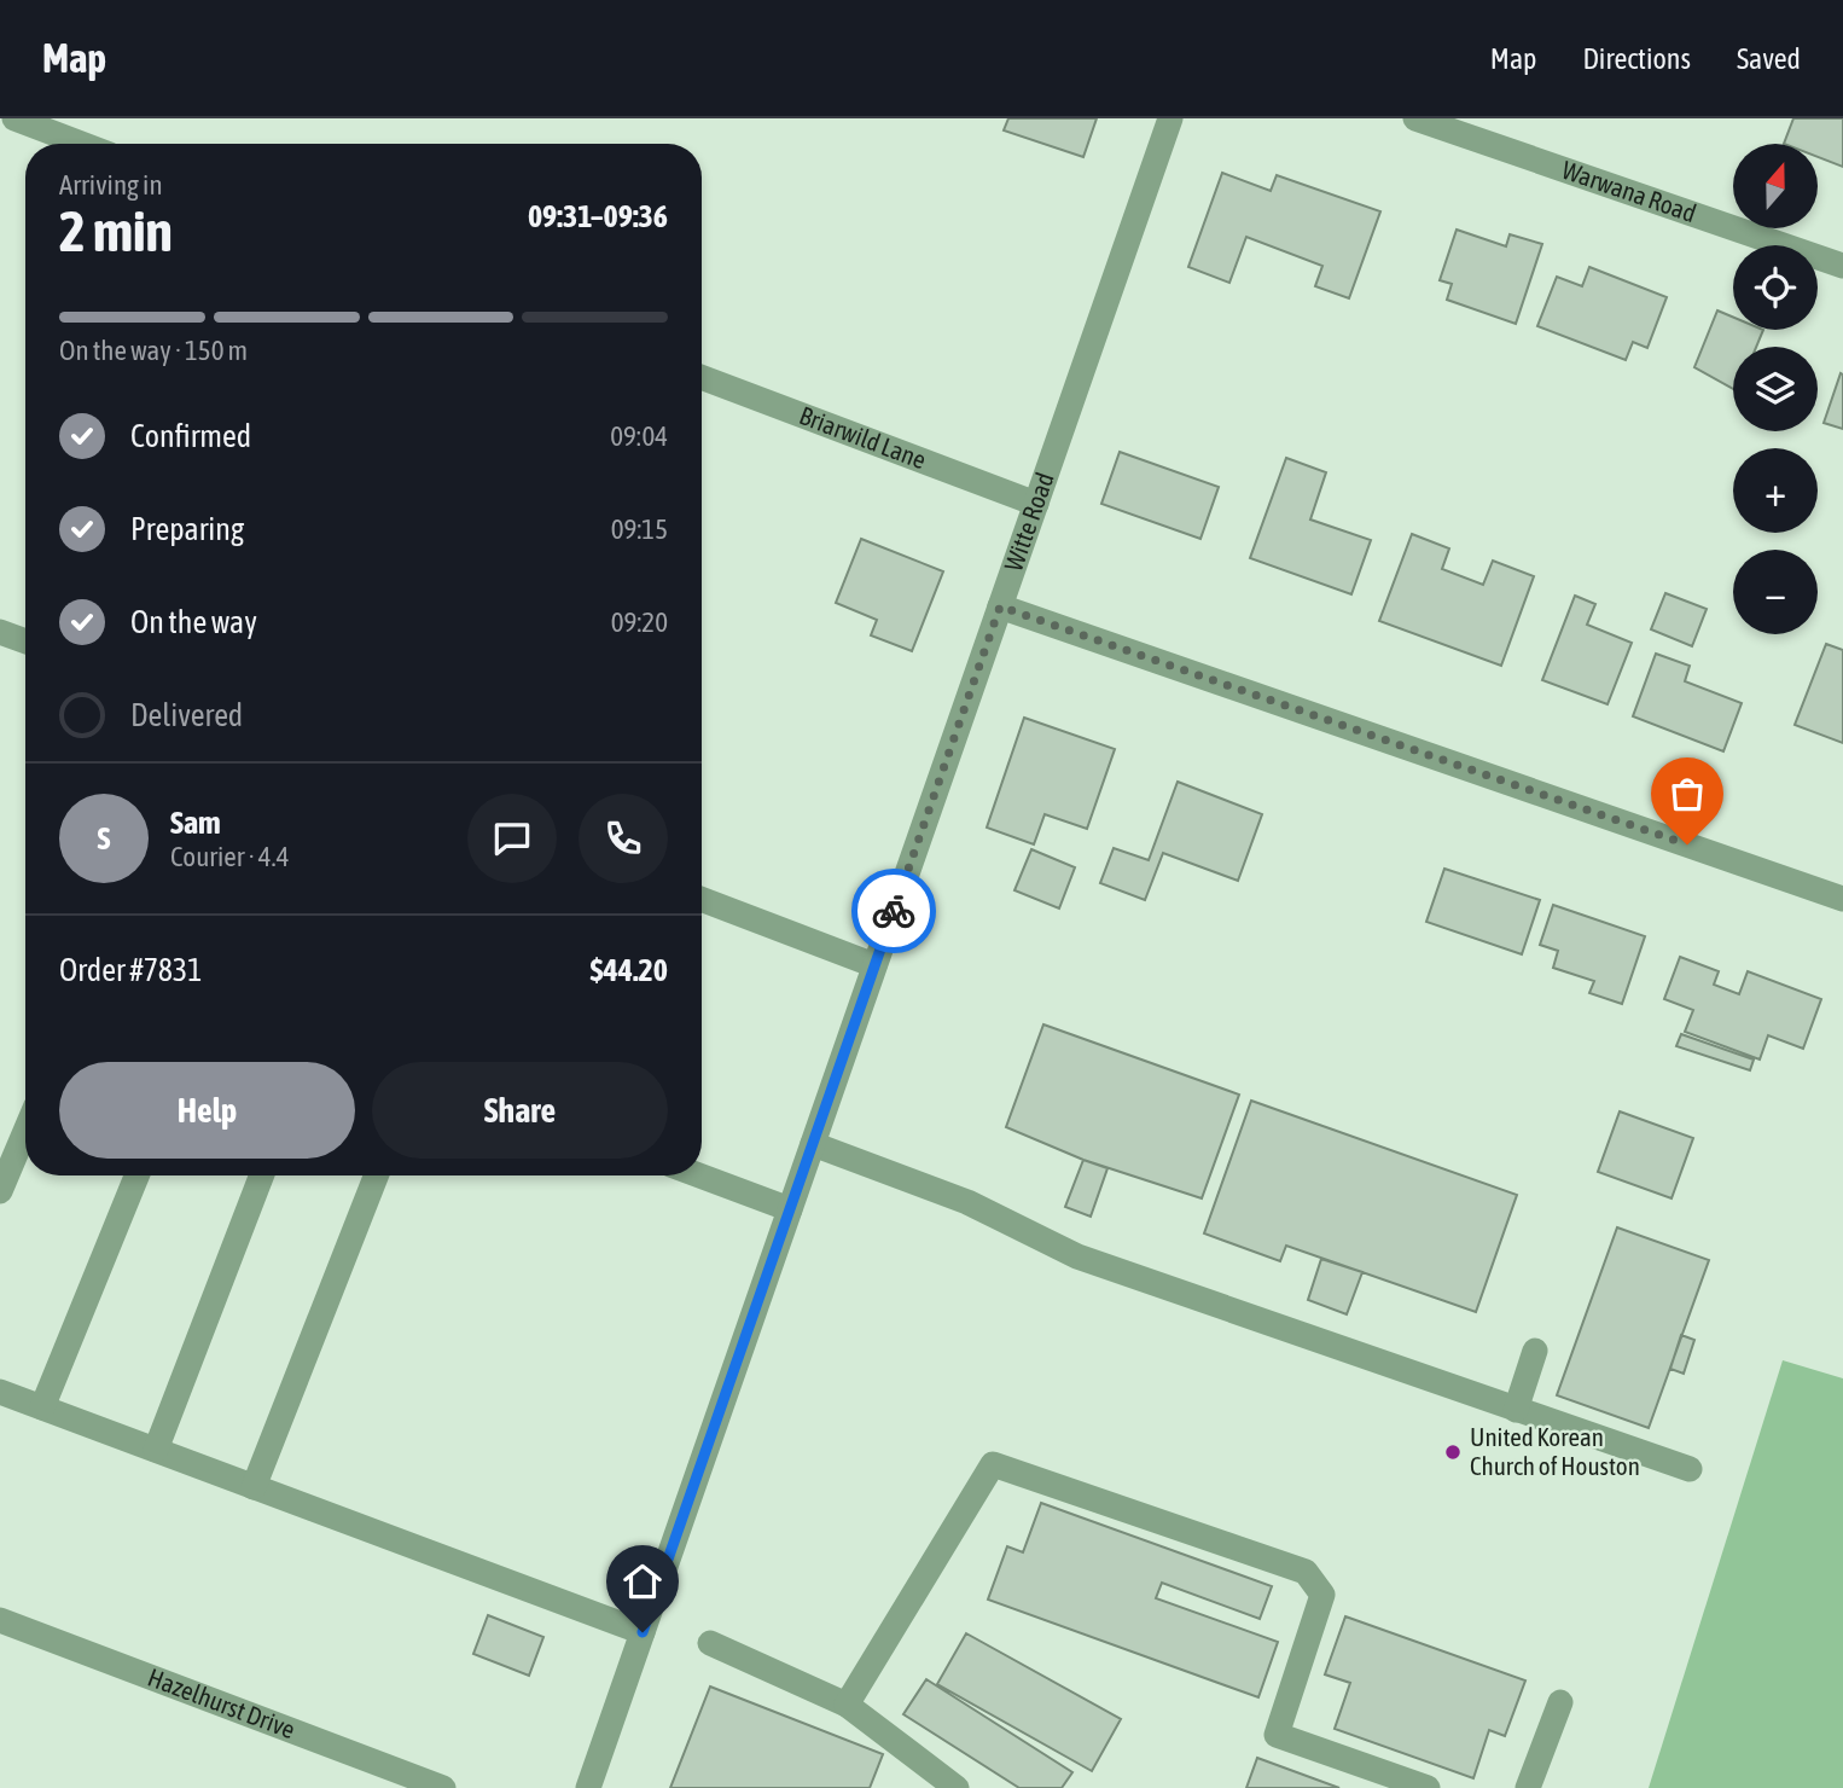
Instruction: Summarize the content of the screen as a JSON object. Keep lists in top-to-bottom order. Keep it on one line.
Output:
{"streets":{"street":["Warwana Road","Briarwild Lane","Witte Road","Hazelhurst Drive"]},"crossings":[["Briarwild Lane","Witte Road"]],"places":["United Korean Church of Houston"],"north":"top","page":{"header":"Map","nav":["Map","Directions","Saved"],"map_buttons":["+","−"],"heading":["2 min","Arriving in","09:31–09:36"],"panel":["Sam","Courier · 4.4","Order #7831","$44.20"],"bar":"On the way · 150 m","list":[["Confirmed","09:04"],["Preparing","09:15"],["On the way","09:20"],"Delivered"],"round":"S","buttons":["Help","Share"]}}
